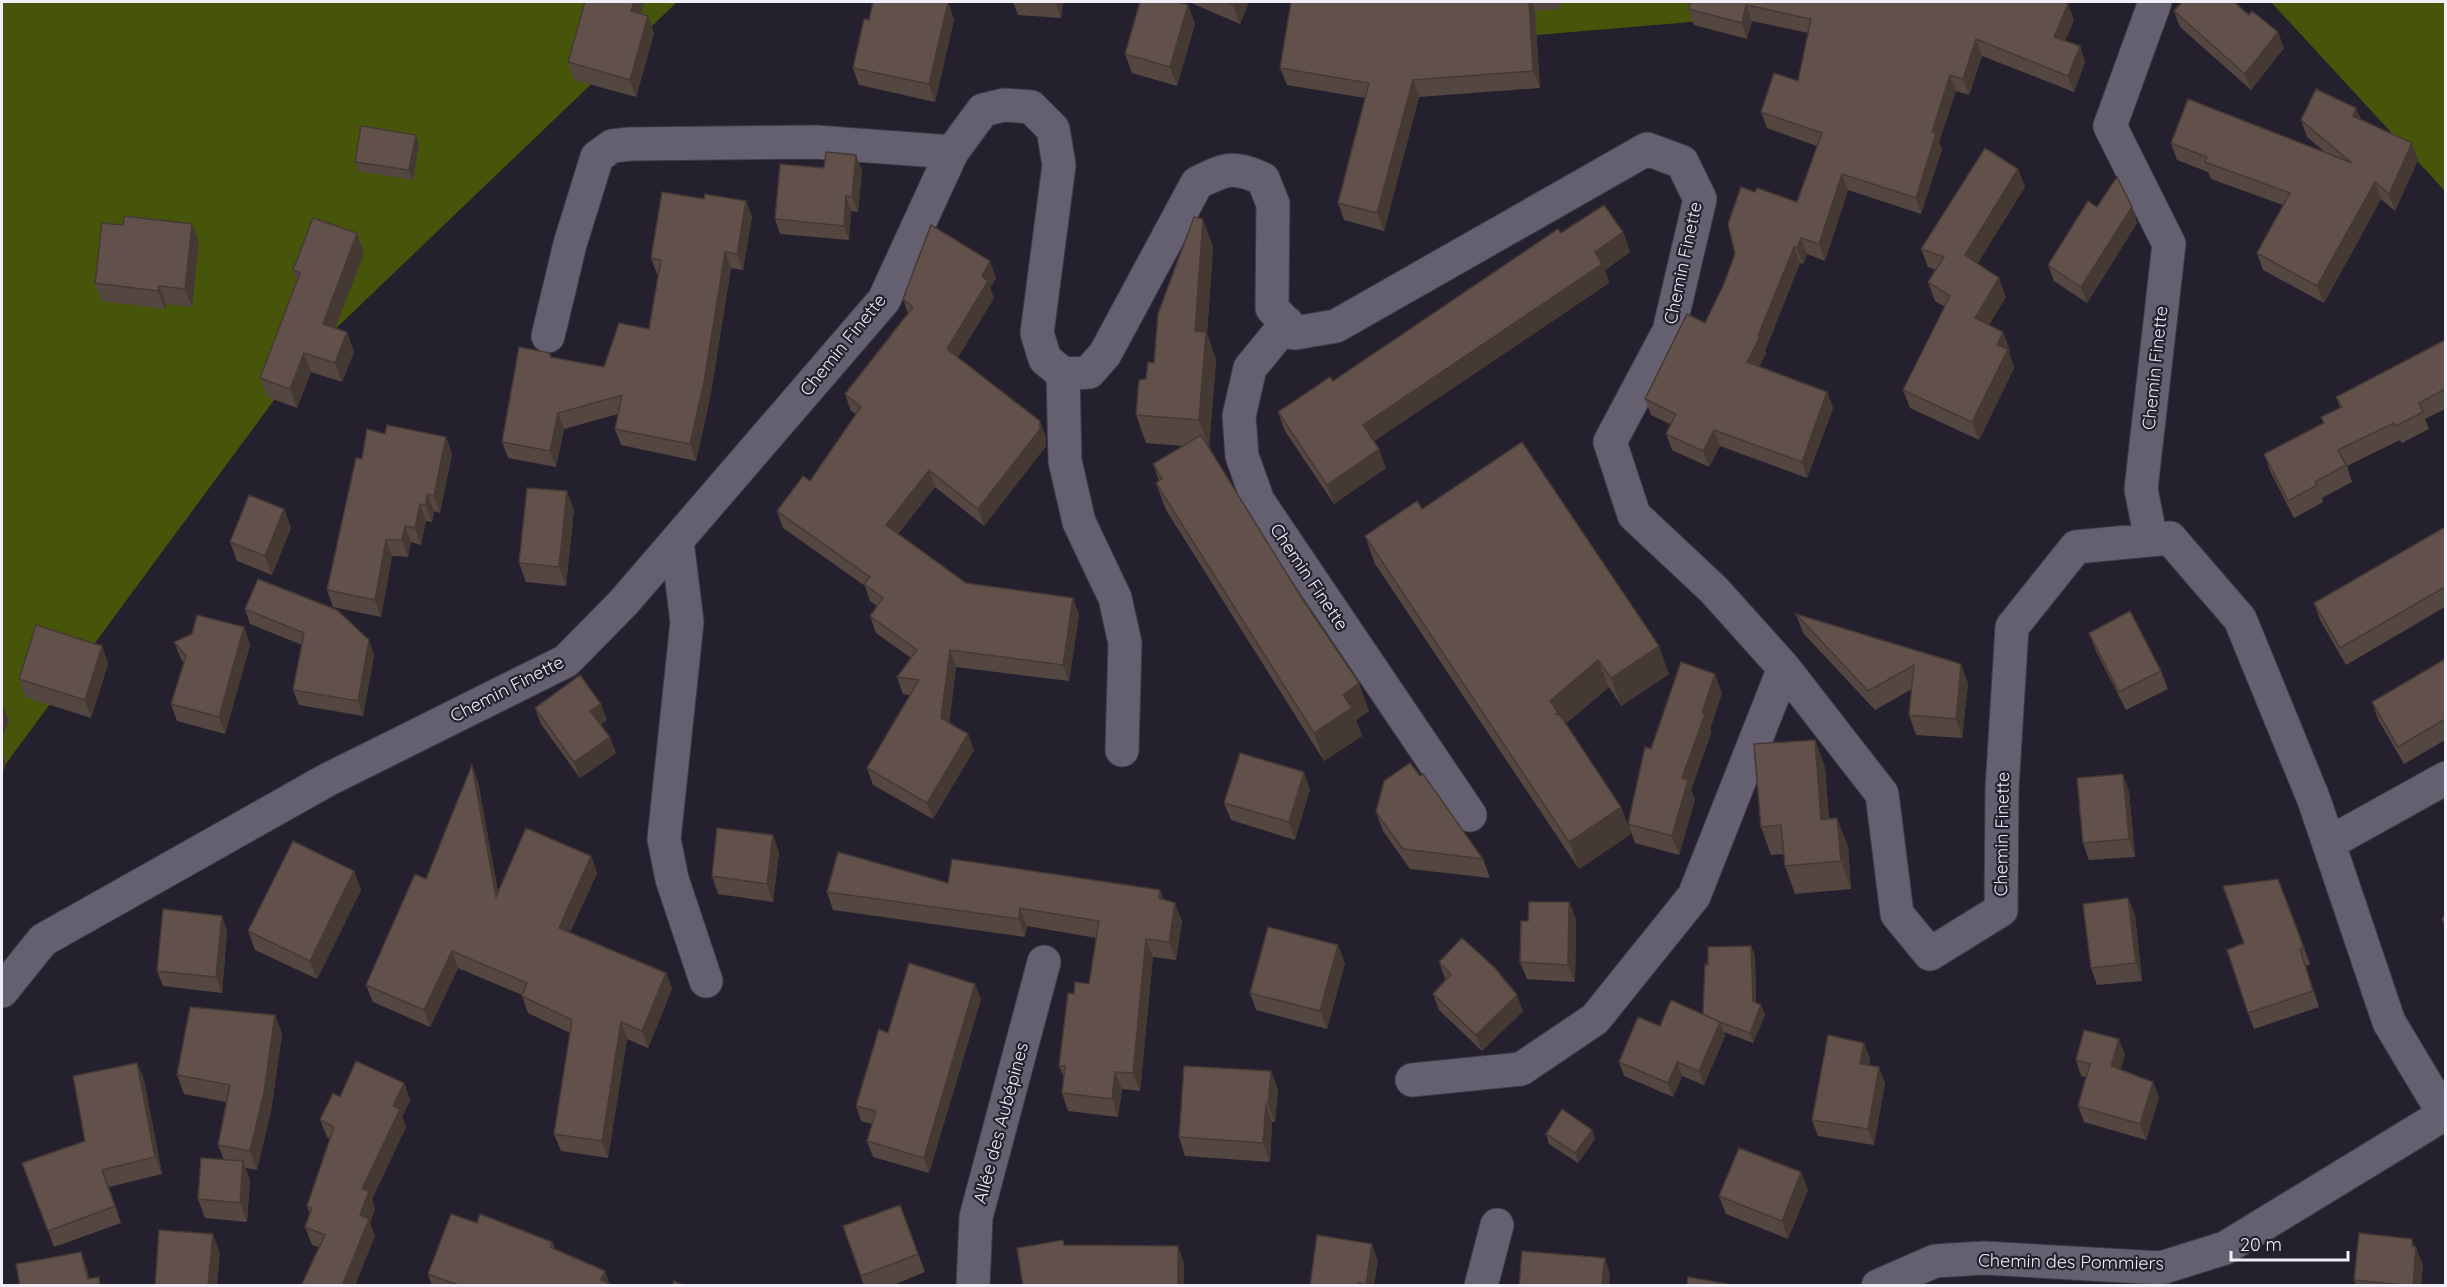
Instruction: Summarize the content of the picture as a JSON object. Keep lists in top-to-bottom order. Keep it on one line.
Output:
{"streets":{"street":["Chemin Finette","Allée des Aubépines","Chemin des Pommiers"]},"crossings":[["Chemin Finette","Chemin des Pommiers"]],"scale_bar":"20 m"}
